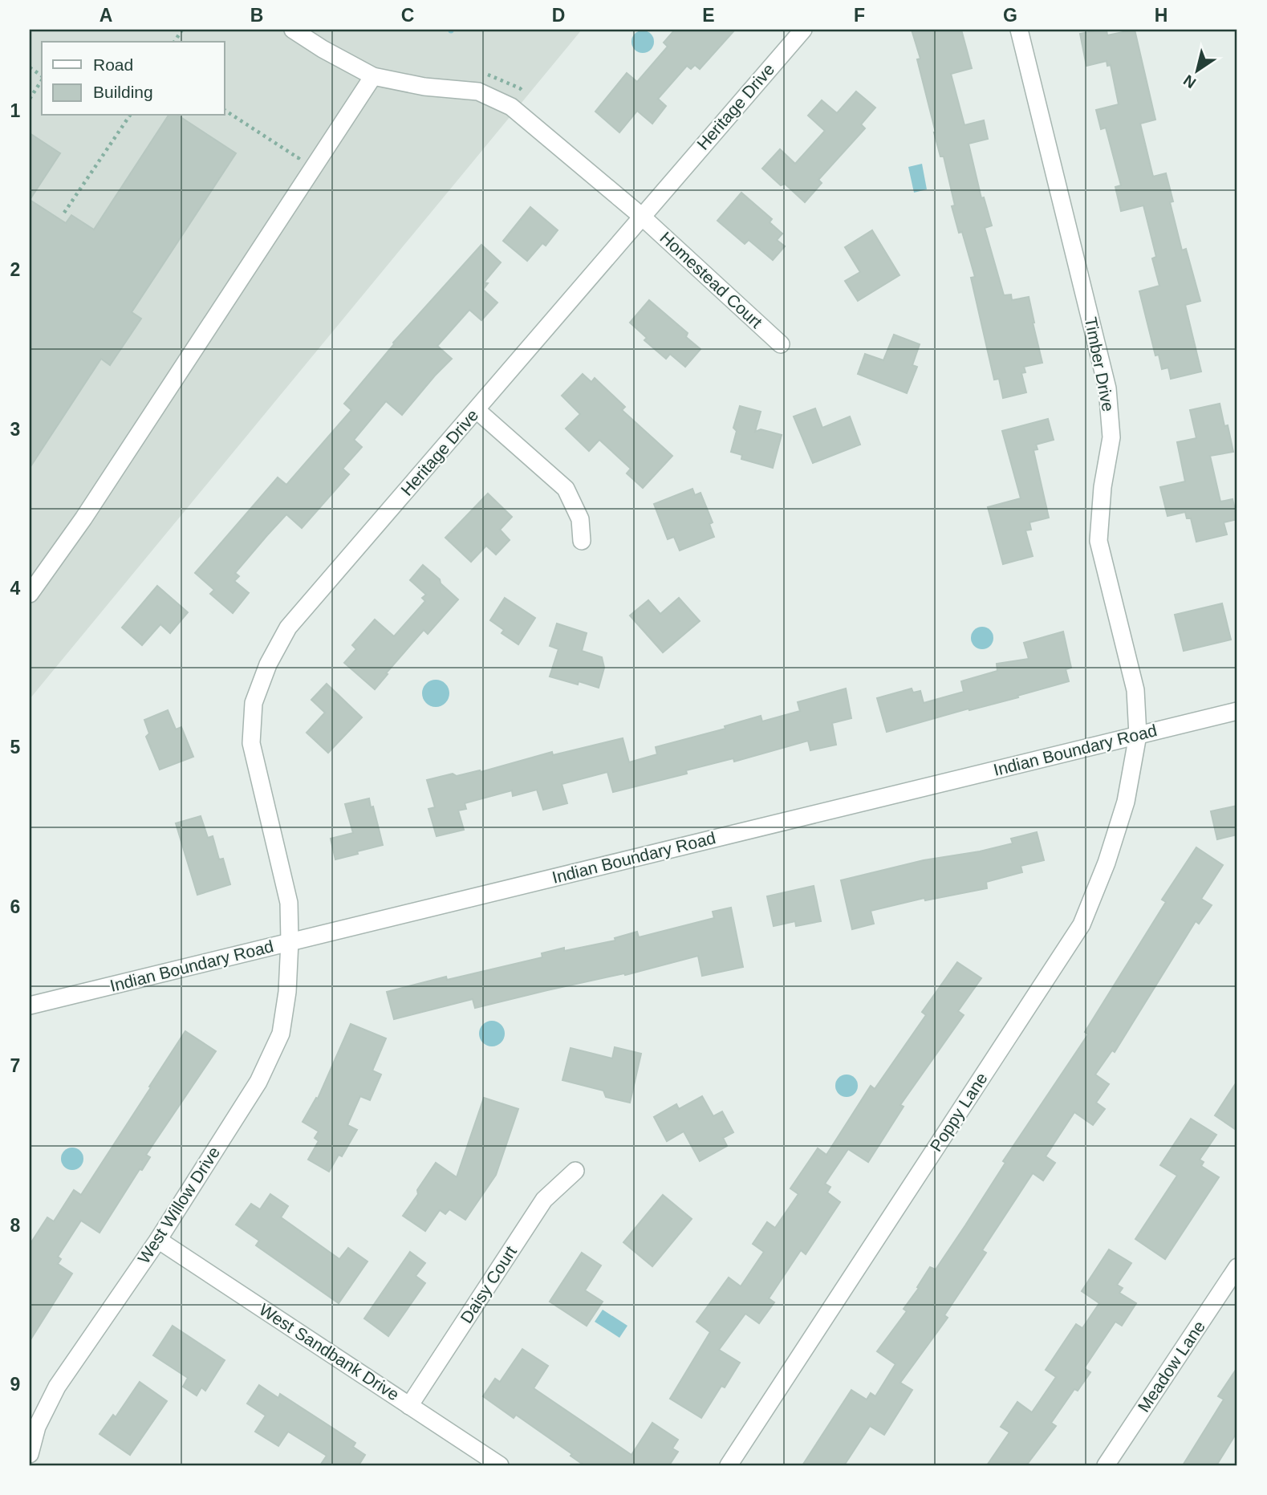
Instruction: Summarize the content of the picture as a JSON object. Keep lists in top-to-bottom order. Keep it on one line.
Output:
{"streets":{"street":["Heritage Drive","Homestead Court","Timber Drive","Indian Boundary Road","Poppy Lane","West Willow Drive","Daisy Court","West Sandbank Drive","Meadow Lane"]},"crossings":[["Heritage Drive","Homestead Court"],["Heritage Drive","Indian Boundary Road"],["Heritage Drive","West Willow Drive"],["Timber Drive","Indian Boundary Road"],["Timber Drive","Poppy Lane"],["Indian Boundary Road","Poppy Lane"],["Indian Boundary Road","West Willow Drive"],["West Willow Drive","West Sandbank Drive"],["Daisy Court","West Sandbank Drive"]],"legend":["Road","Building"],"north":"bottom left","grid":{"columns":["A","B","C","D","E","F","G","H"],"rows":["1","2","3","4","5","6","7","8","9"]}}
